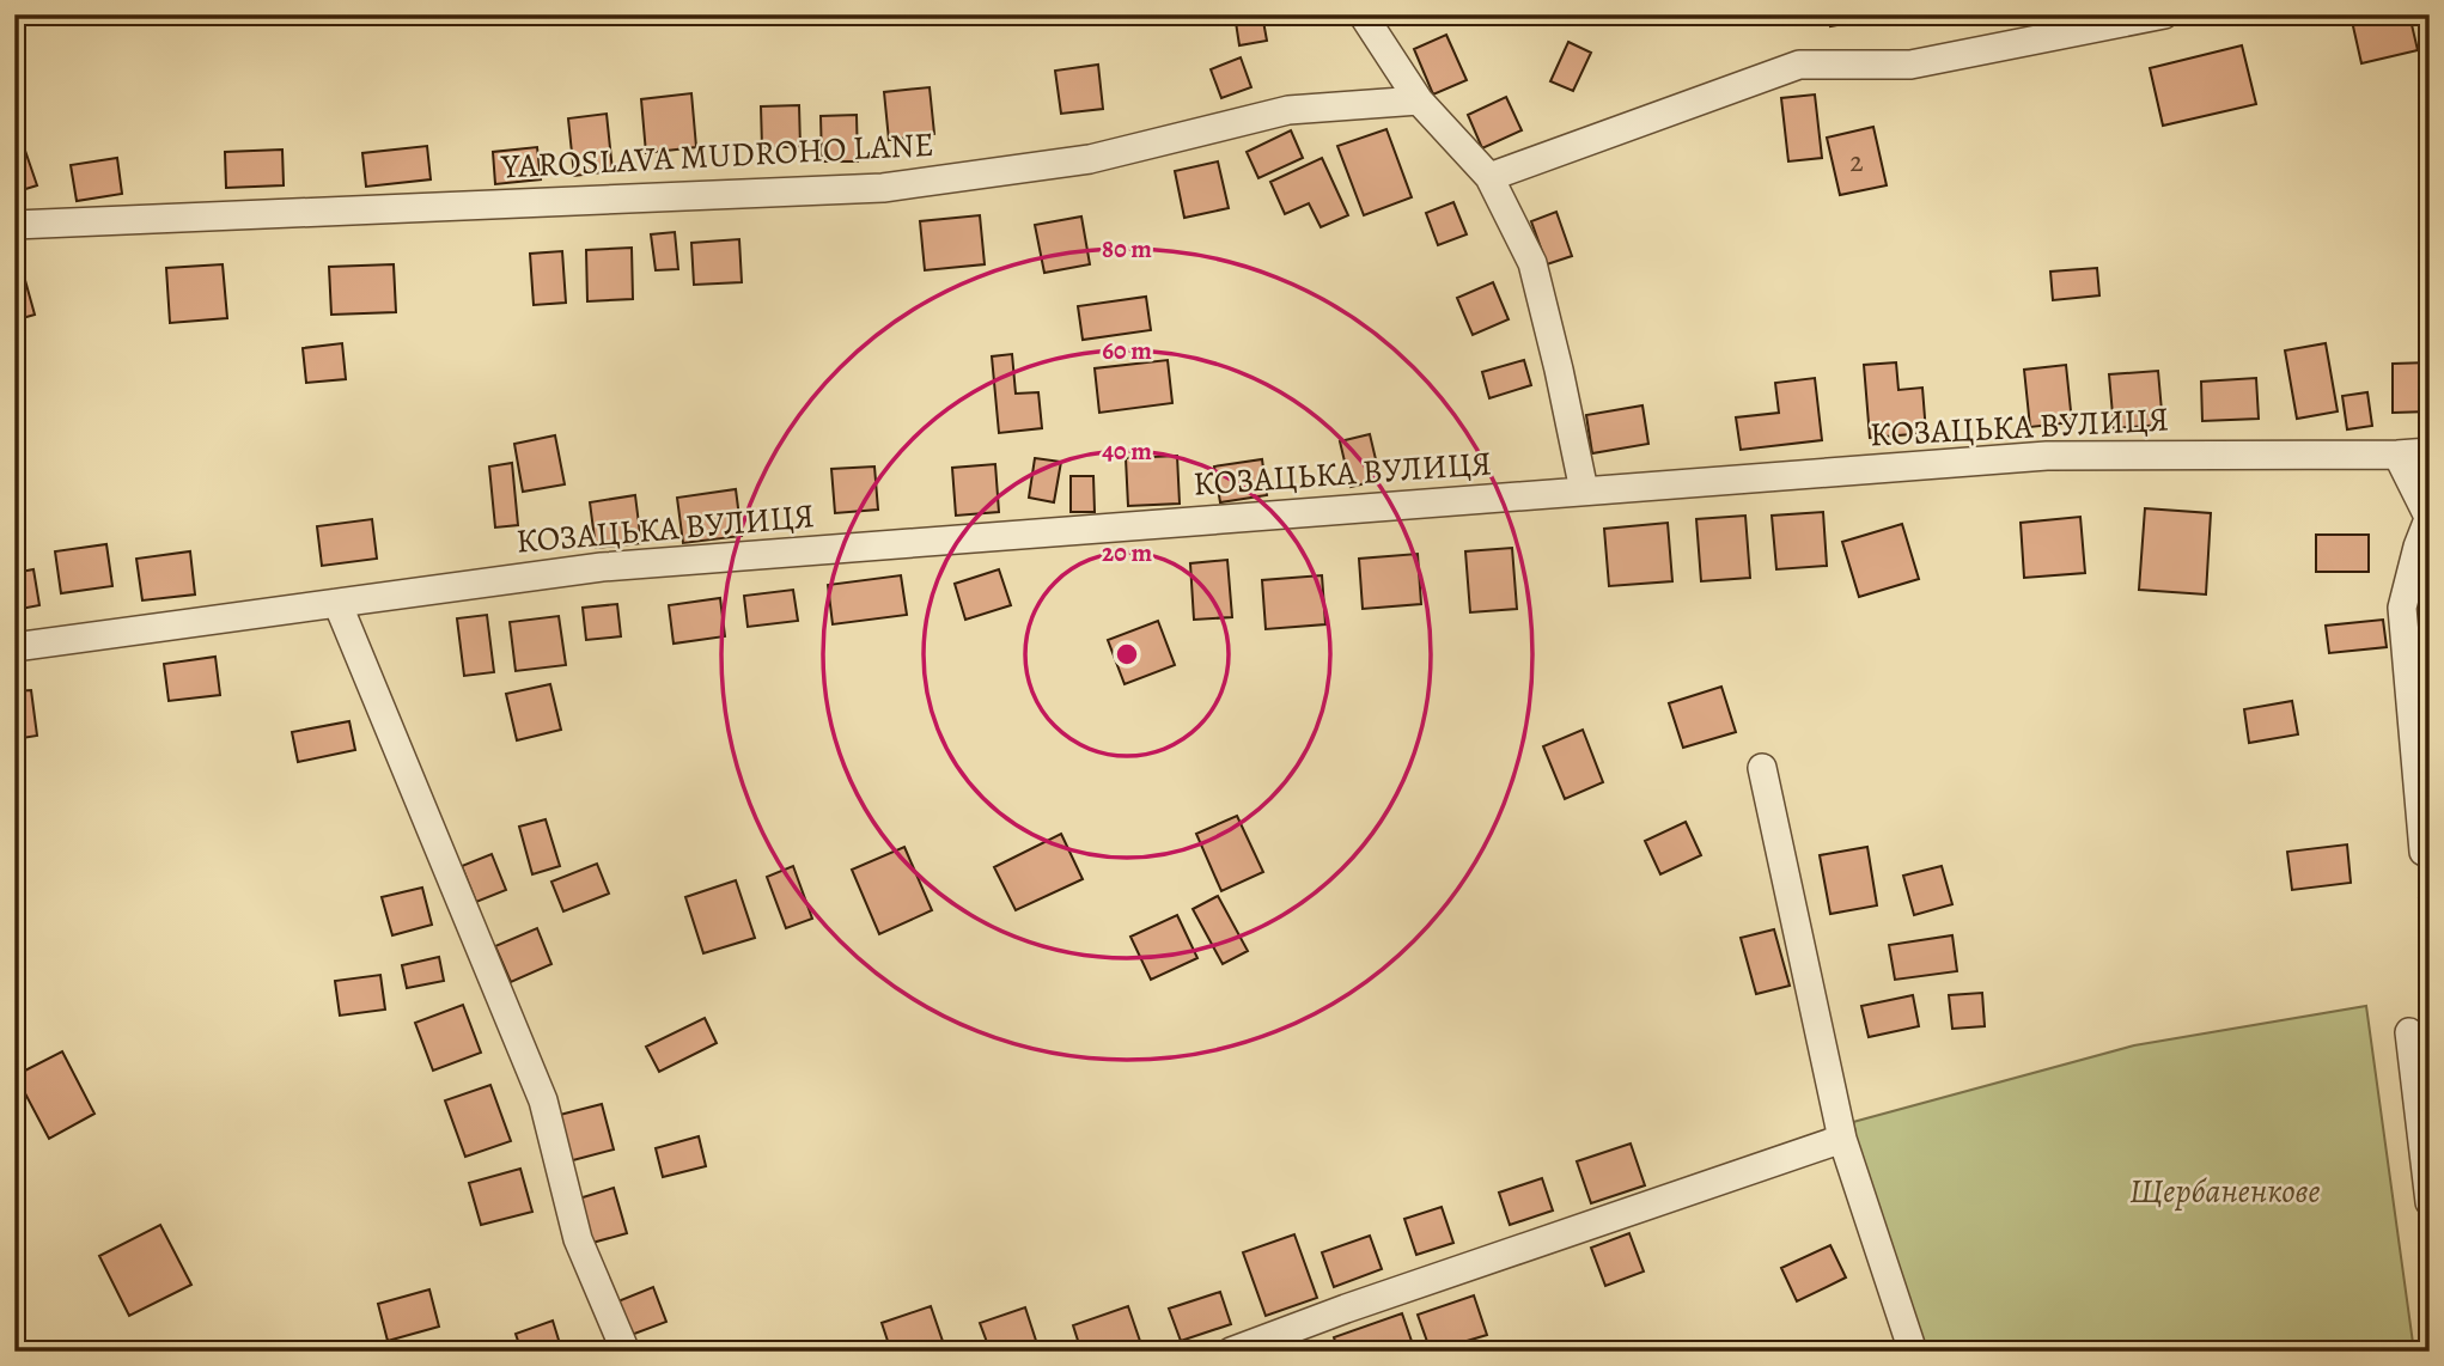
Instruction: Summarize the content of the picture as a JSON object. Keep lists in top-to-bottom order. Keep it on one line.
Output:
{"streets":{"street":["YAROSLAVA MUDROHO LANE","КОЗАЦЬКА ВУЛИЦЯ"]},"parks":["Щербаненкове"],"house_numbers":["2"],"rings":["80 m","60 m","40 m","20 m"]}
